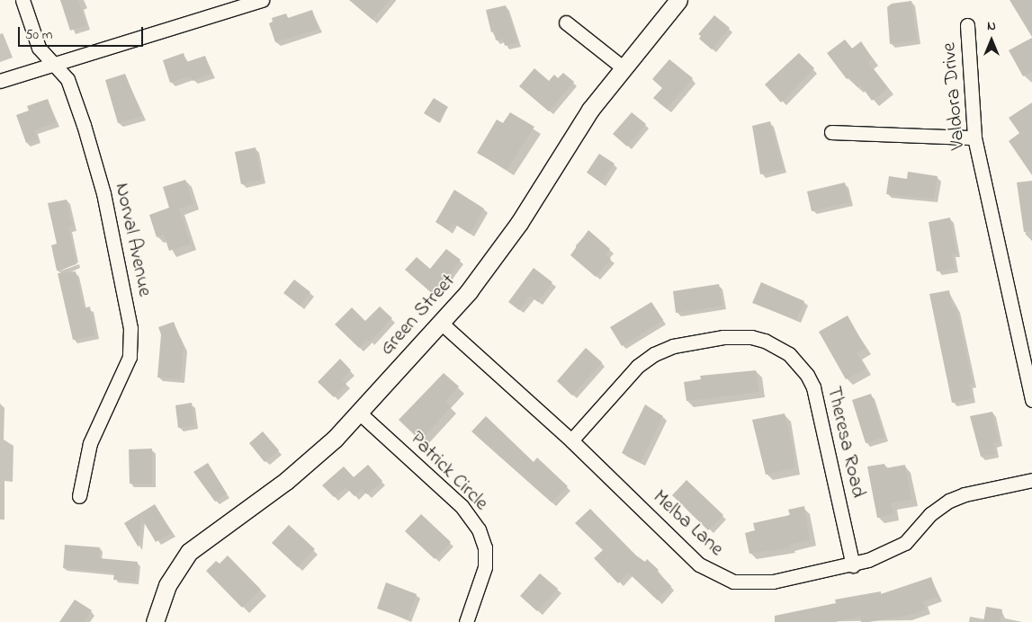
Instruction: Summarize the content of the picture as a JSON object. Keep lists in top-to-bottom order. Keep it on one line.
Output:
{"streets":{"street":["Valdora Drive","Norval Avenue","Green Street","Theresa Road","Patrick Circle","Melba Lane"]},"crossings":[["Green Street","Patrick Circle"],["Green Street","Melba Lane"],["Theresa Road","Melba Lane"]],"scale_bar":"50 m","north":"top"}
